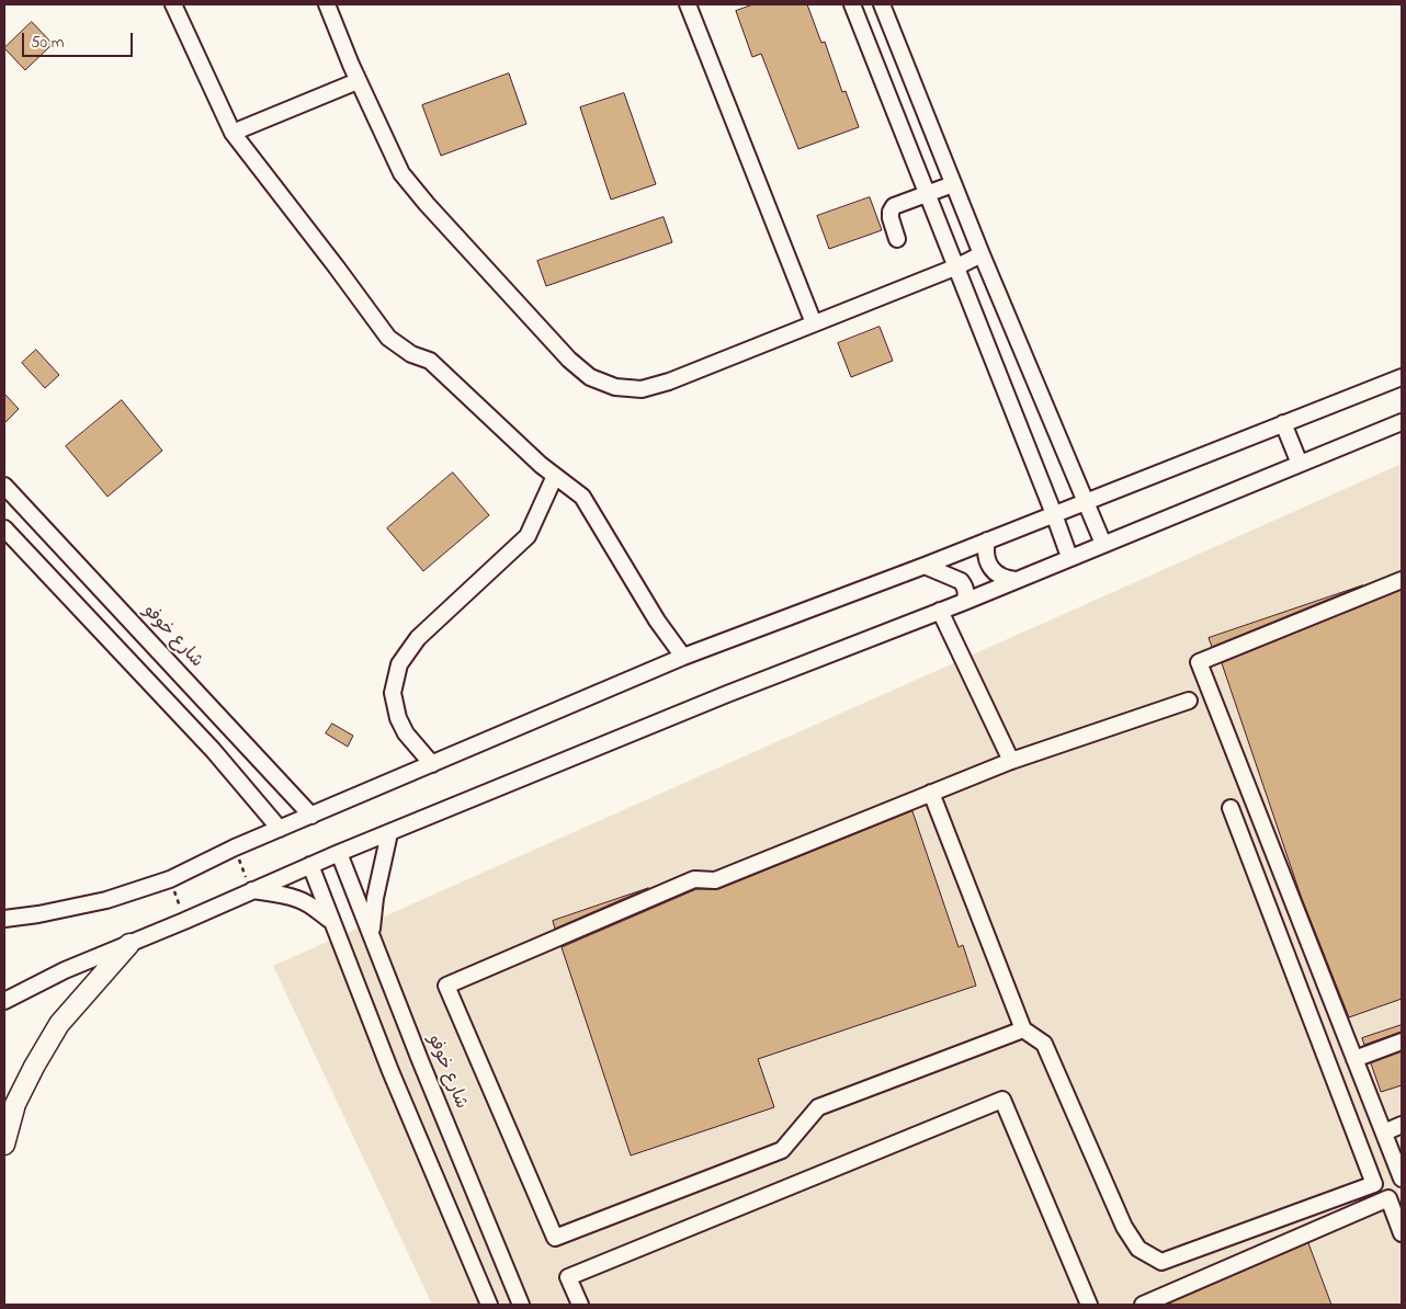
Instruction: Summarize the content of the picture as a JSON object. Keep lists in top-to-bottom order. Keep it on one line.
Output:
{"streets":{"street":["شارع خوفو"]},"scale_bar":"50 m"}
